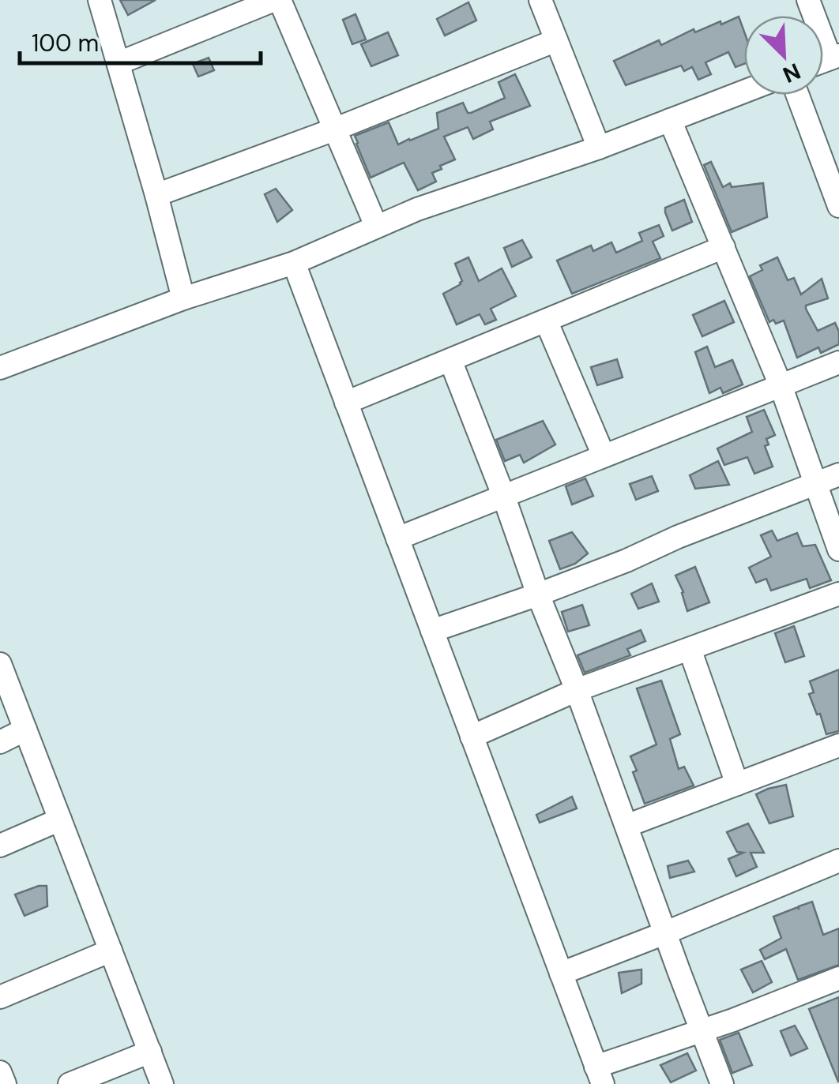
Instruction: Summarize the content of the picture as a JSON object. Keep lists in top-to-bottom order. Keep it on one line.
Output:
{"scale_bar":"100 m","north":"bottom right"}
